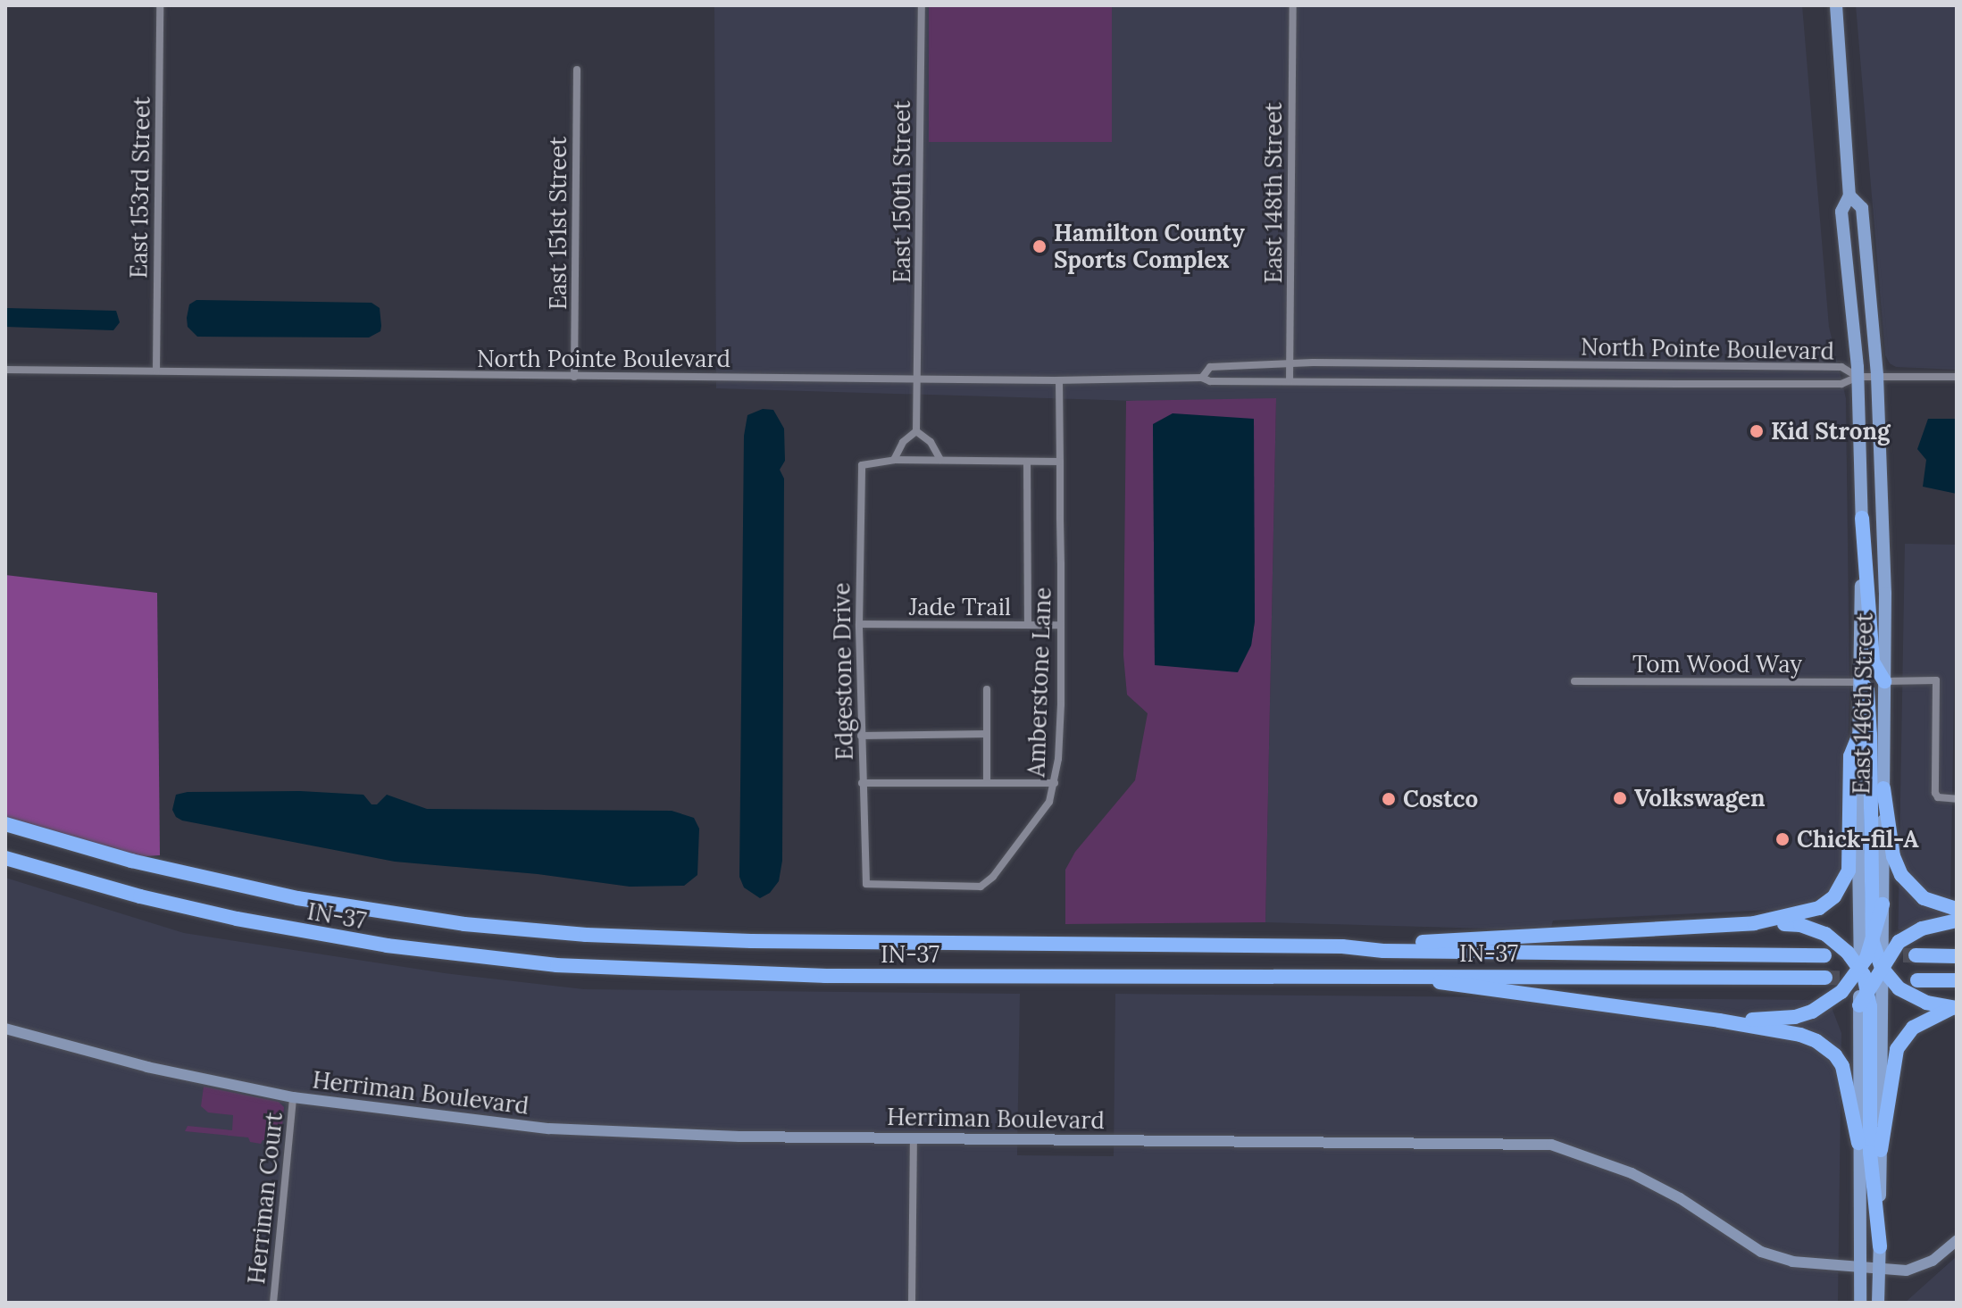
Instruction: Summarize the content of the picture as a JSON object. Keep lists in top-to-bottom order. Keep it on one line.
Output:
{"streets":{"highway":["IN-37"],"main road":["East 146th Street"],"street":["East 153rd Street","East 150th Street","East 148th Street","East 151st Street","North Pointe Boulevard","Jade Trail","Tom Wood Way","Edgestone Drive","Amberstone Lane","Herriman Boulevard","Herriman Court"]},"crossings":[["East 153rd Street","North Pointe Boulevard"],["East 150th Street","North Pointe Boulevard"],["East 148th Street","North Pointe Boulevard"],["East 151st Street","North Pointe Boulevard"],["North Pointe Boulevard","Amberstone Lane"],["North Pointe Boulevard","East 146th Street"],["Jade Trail","Edgestone Drive"],["Jade Trail","Amberstone Lane"],["Tom Wood Way","East 146th Street"],["Edgestone Drive","Amberstone Lane"],["East 146th Street","Herriman Boulevard"],["Herriman Boulevard","Herriman Court"]],"places":["Hamilton County Sports Complex","Kid Strong","Volkswagen","Costco","Chick-fil-A"]}
